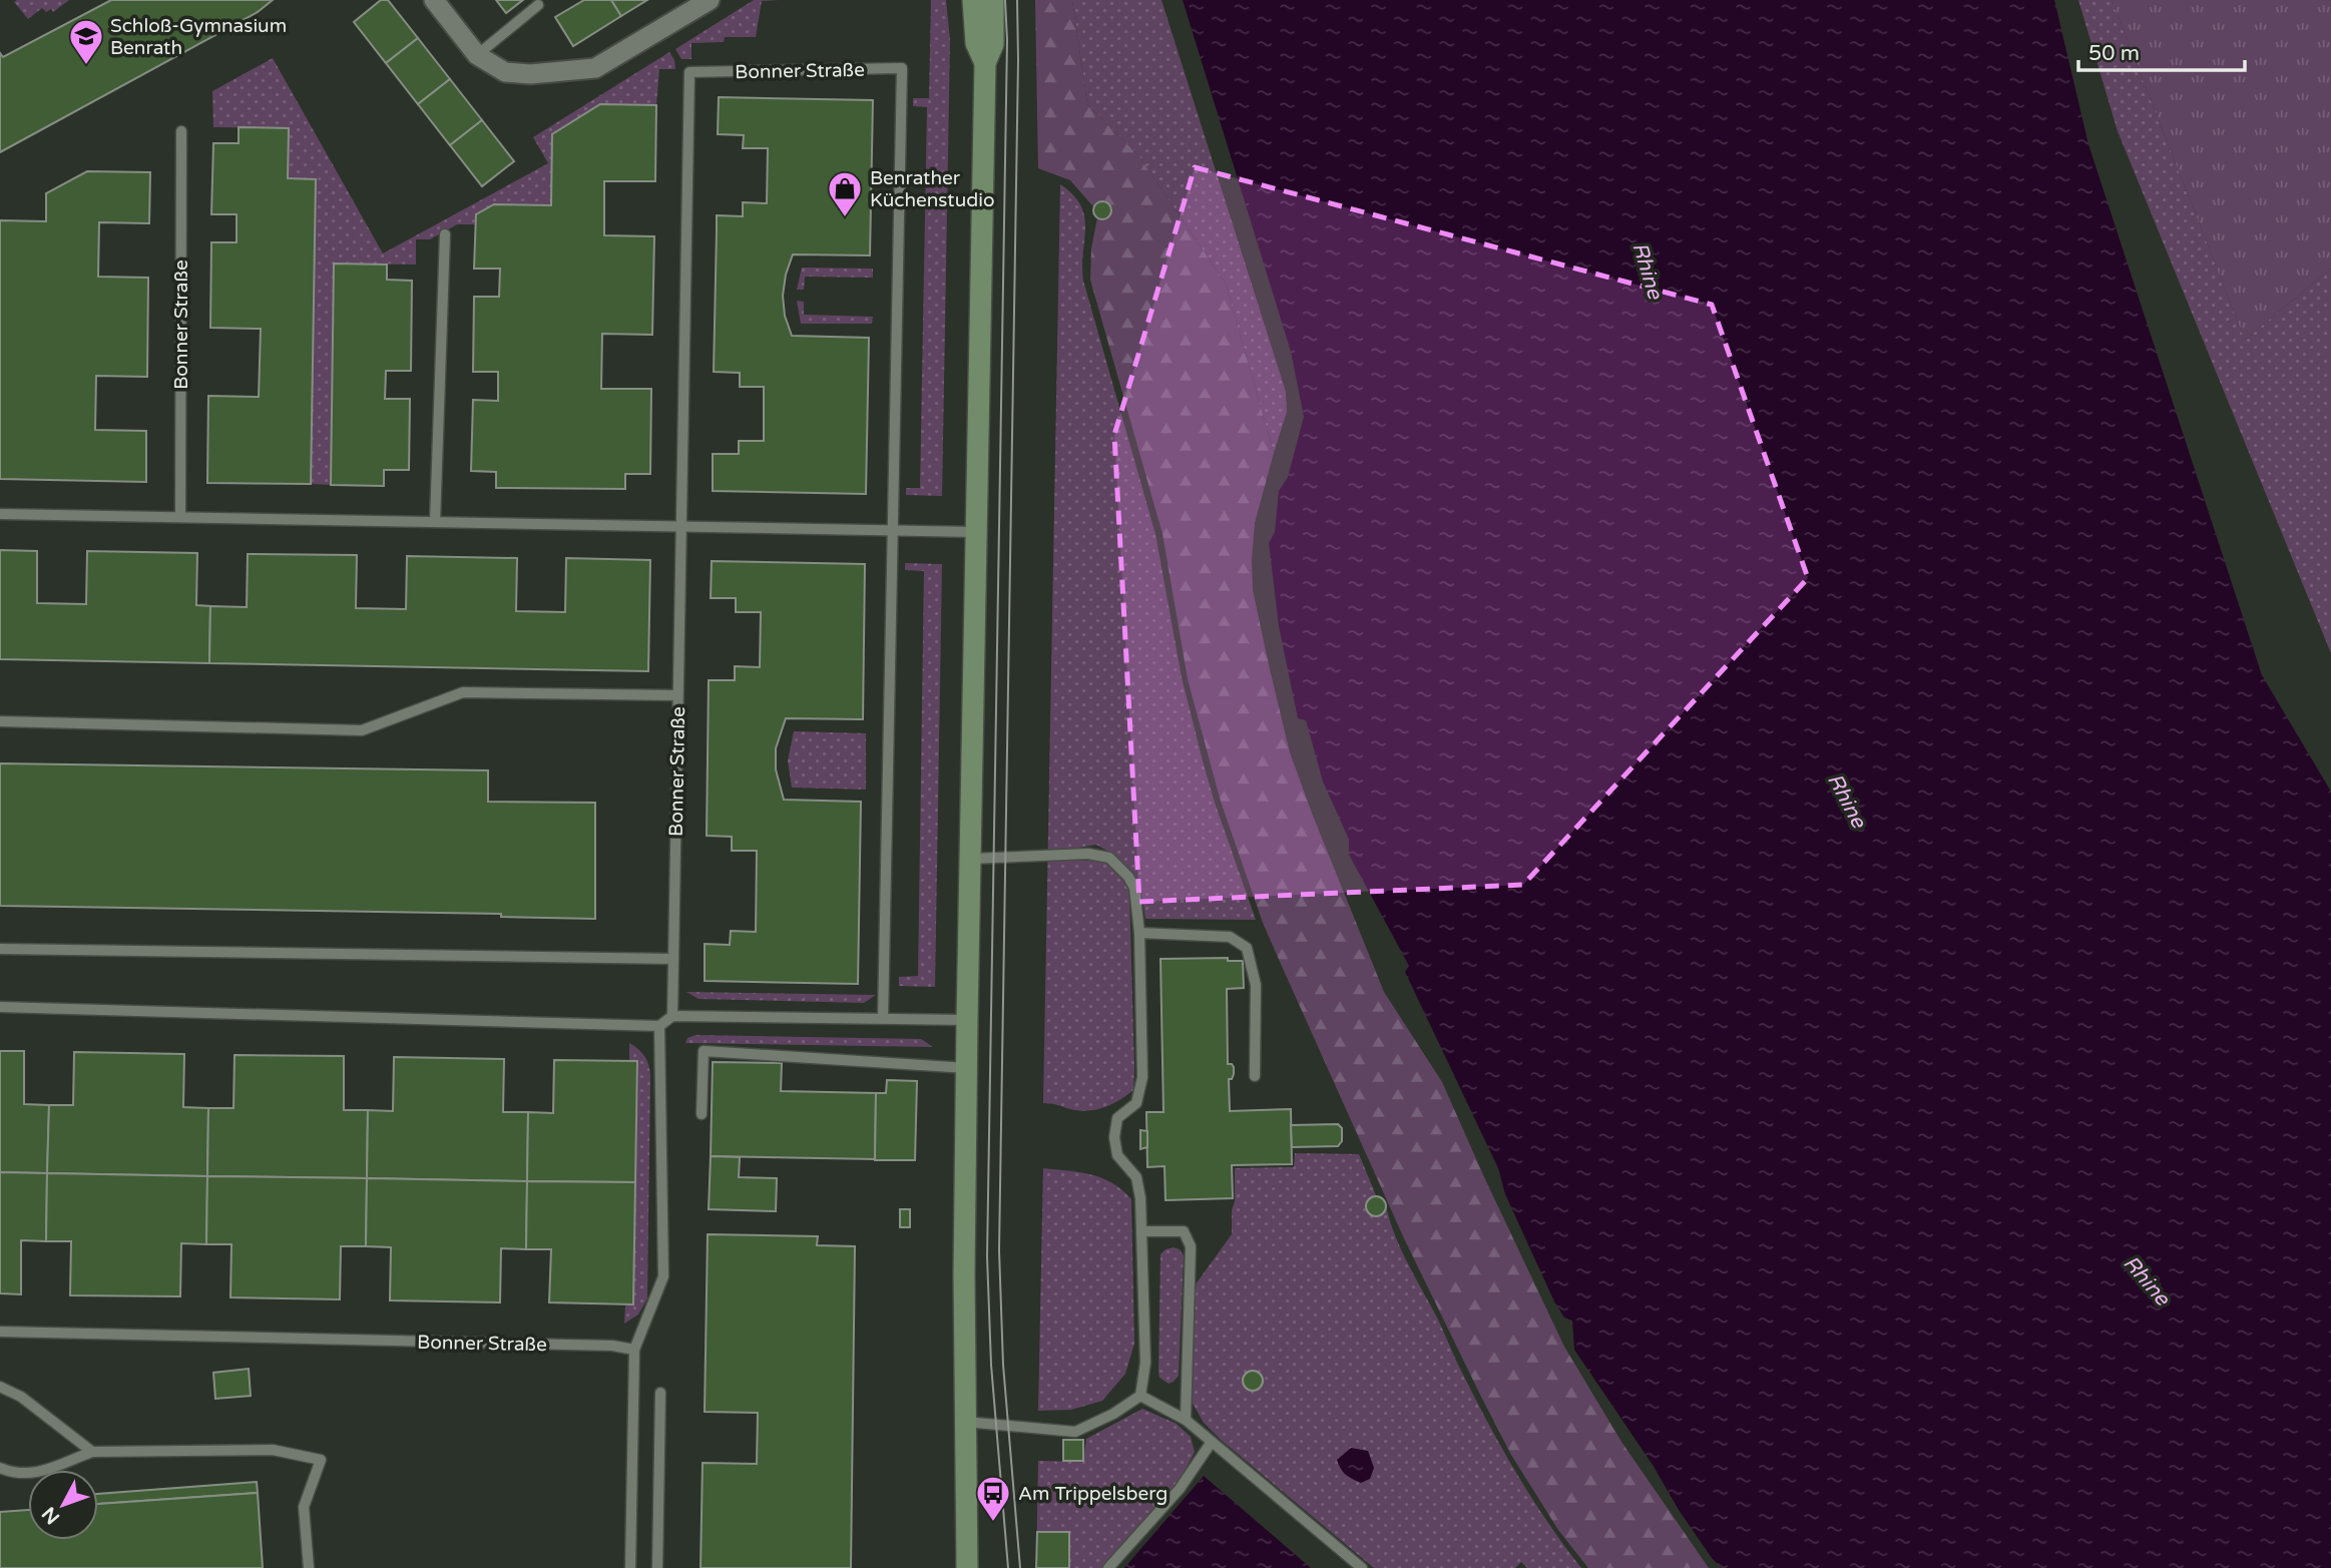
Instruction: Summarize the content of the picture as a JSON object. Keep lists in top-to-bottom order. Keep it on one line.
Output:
{"streets":{"lane":["Bonner Straße"]},"water":["Rhine"],"places":{"school or university":["Schloß-Gymnasium Benrath"],"shop":["Benrather Küchenstudio"],"bus stop":["Am Trippelsberg"]},"scale_bar":"50 m","north":"bottom left"}
